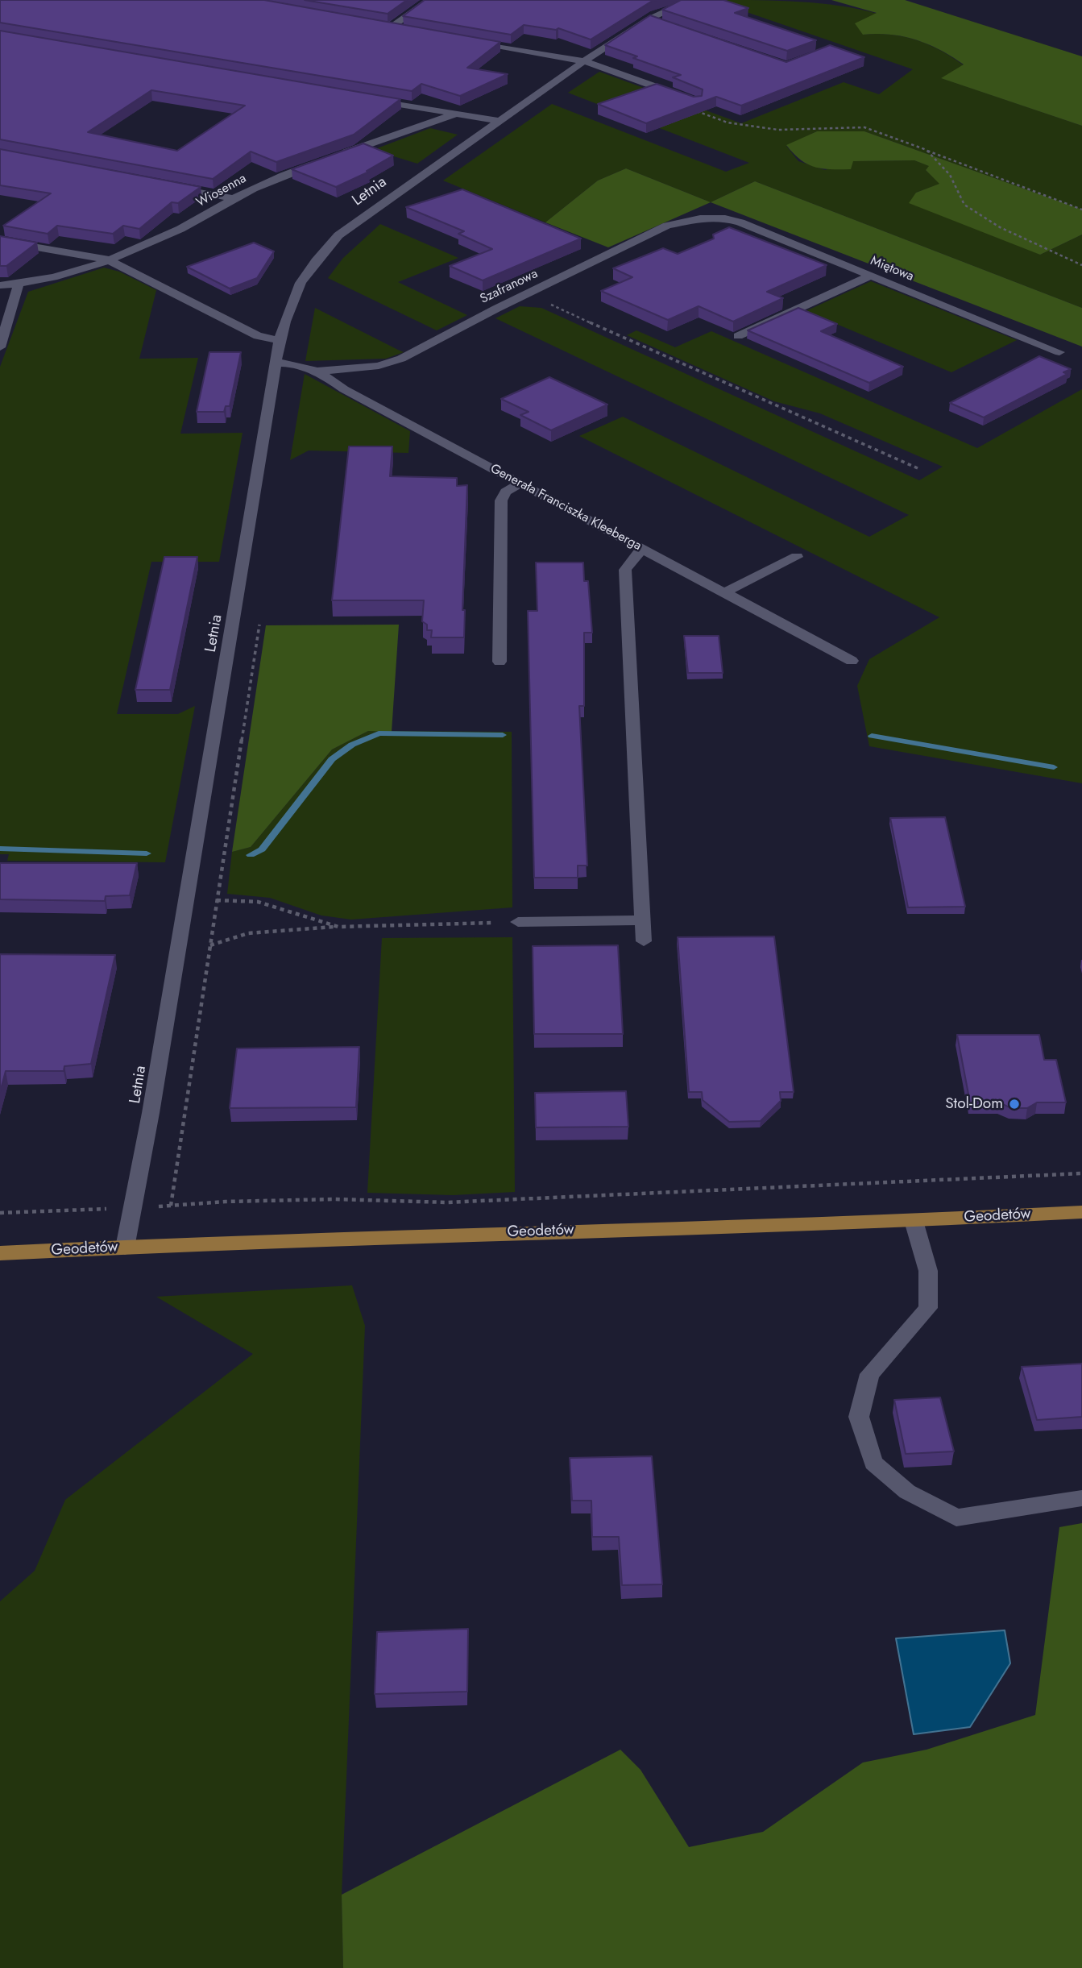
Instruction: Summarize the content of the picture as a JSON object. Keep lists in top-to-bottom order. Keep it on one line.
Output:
{"streets":{"main road":["Geodetów"],"street":["Wiosenna","Letnia","Miętowa","Szafranowa","Generała Franciszka Kleeberga"]},"crossings":[["Letnia","Generała Franciszka Kleeberga"],["Letnia","Geodetów"],["Miętowa","Szafranowa"],["Szafranowa","Generała Franciszka Kleeberga"]],"places":["Stol-Dom"]}
